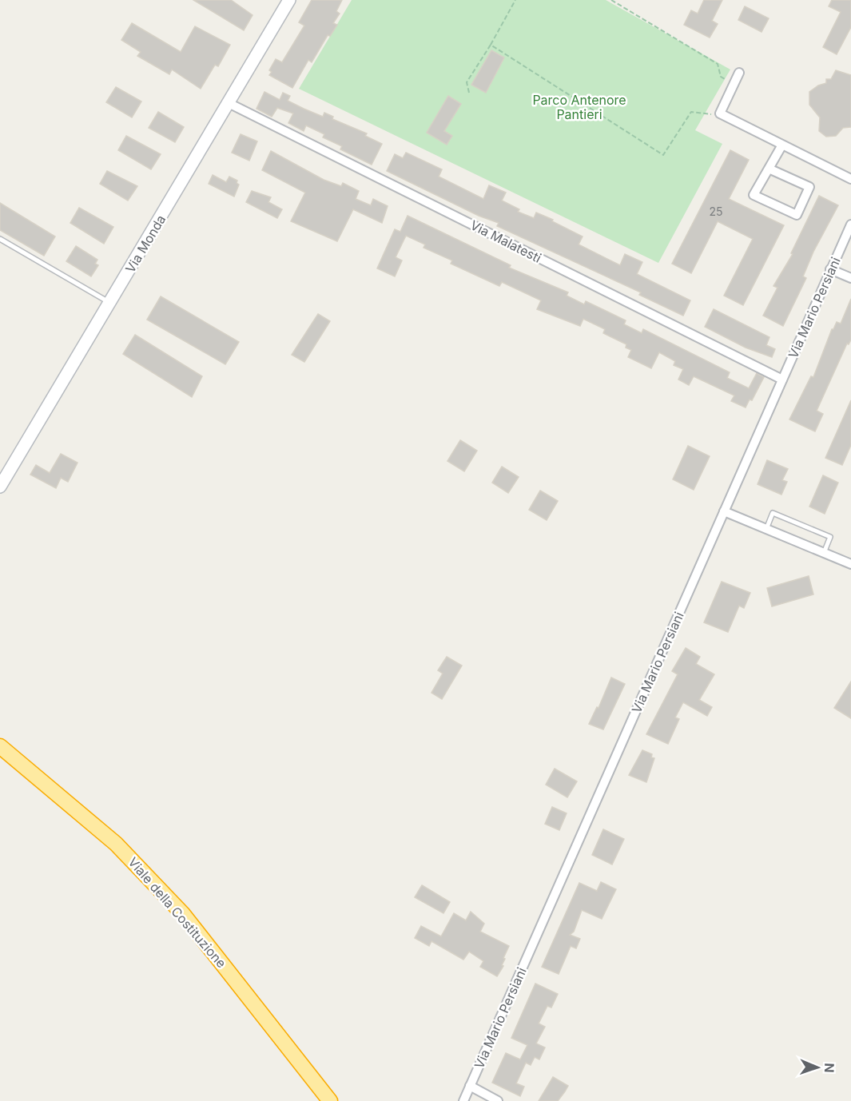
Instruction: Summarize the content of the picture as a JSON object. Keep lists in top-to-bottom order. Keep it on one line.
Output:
{"streets":{"highway":["Viale della Costituzione"],"main road":["Via Monda"],"street":["Via Malatesti","Via Mario Persiani"]},"crossings":[["Via Malatesti","Via Monda"],["Via Malatesti","Via Mario Persiani"]],"parks":["Parco Antenore Pantieri"],"house_numbers":["25"],"north":"right"}
